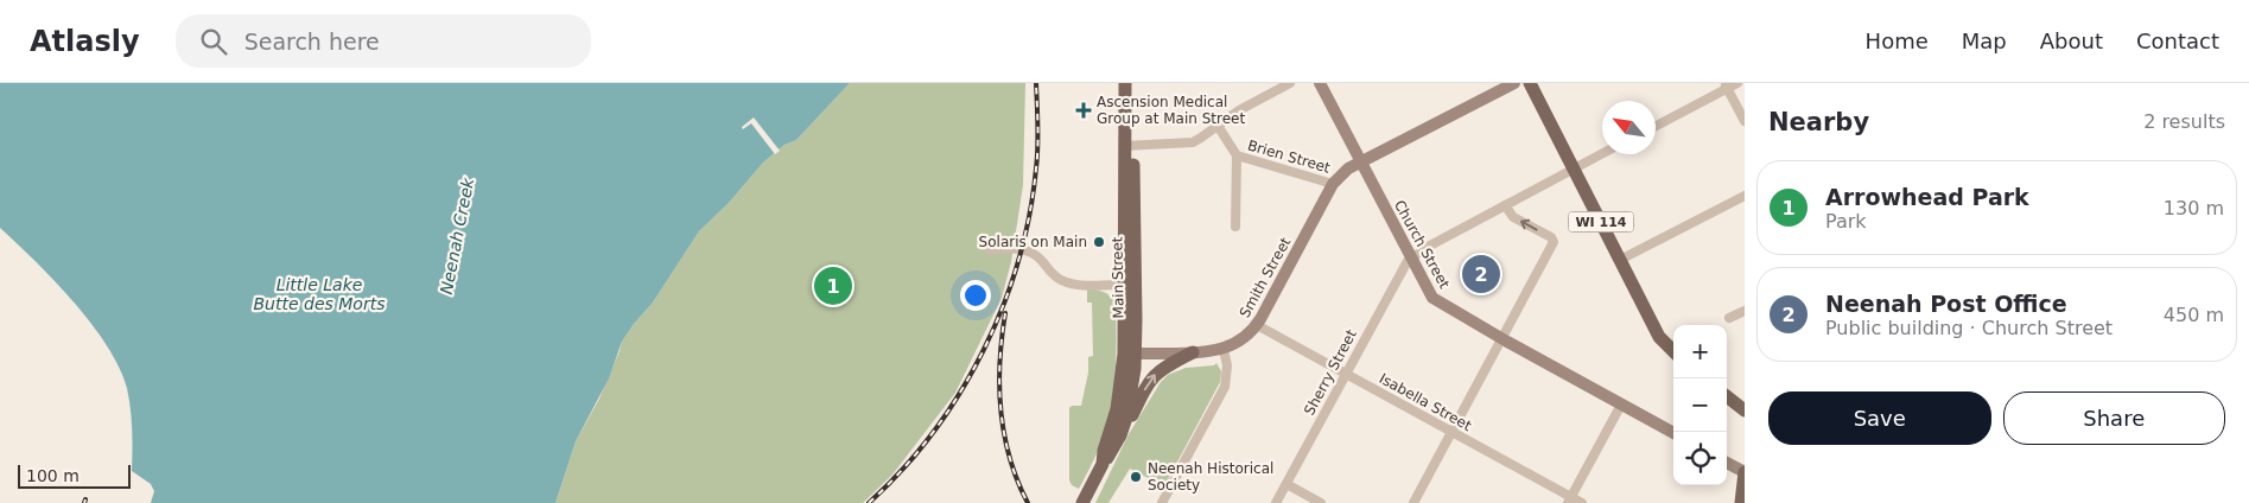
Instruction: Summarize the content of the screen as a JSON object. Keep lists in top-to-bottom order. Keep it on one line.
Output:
{"streets":{"main road":["WI 114","Main Street"],"street":["Brien Street","Church Street","Smith Street","Sherry Street","Isabella Street"]},"crossings":[["Brien Street","Smith Street"],["Church Street","Sherry Street"],["Smith Street","Isabella Street"],["Sherry Street","Isabella Street"]],"water":["Neenah Creek","Little Lake Butte des Morts"],"places":{"health":["Ascension Medical Group at Main Street"],"other":["Solaris on Main","Neenah Historical Society"]},"scale_bar":"100 m","north":"top left","page":{"header":"Atlasly","search":"Search here","nav":["Home","Map","About","Contact"],"heading":["Nearby","2 results"],"list":[{"mark":"1","name":"Arrowhead Park","note":"Park","value":"130 m"},{"mark":"2","name":"Neenah Post Office","note":"Public building · Church Street","value":"450 m"}],"pins":["2","1"],"map_buttons":["+","−"],"buttons":["Save","Share"],"scale":"100 m"}}
